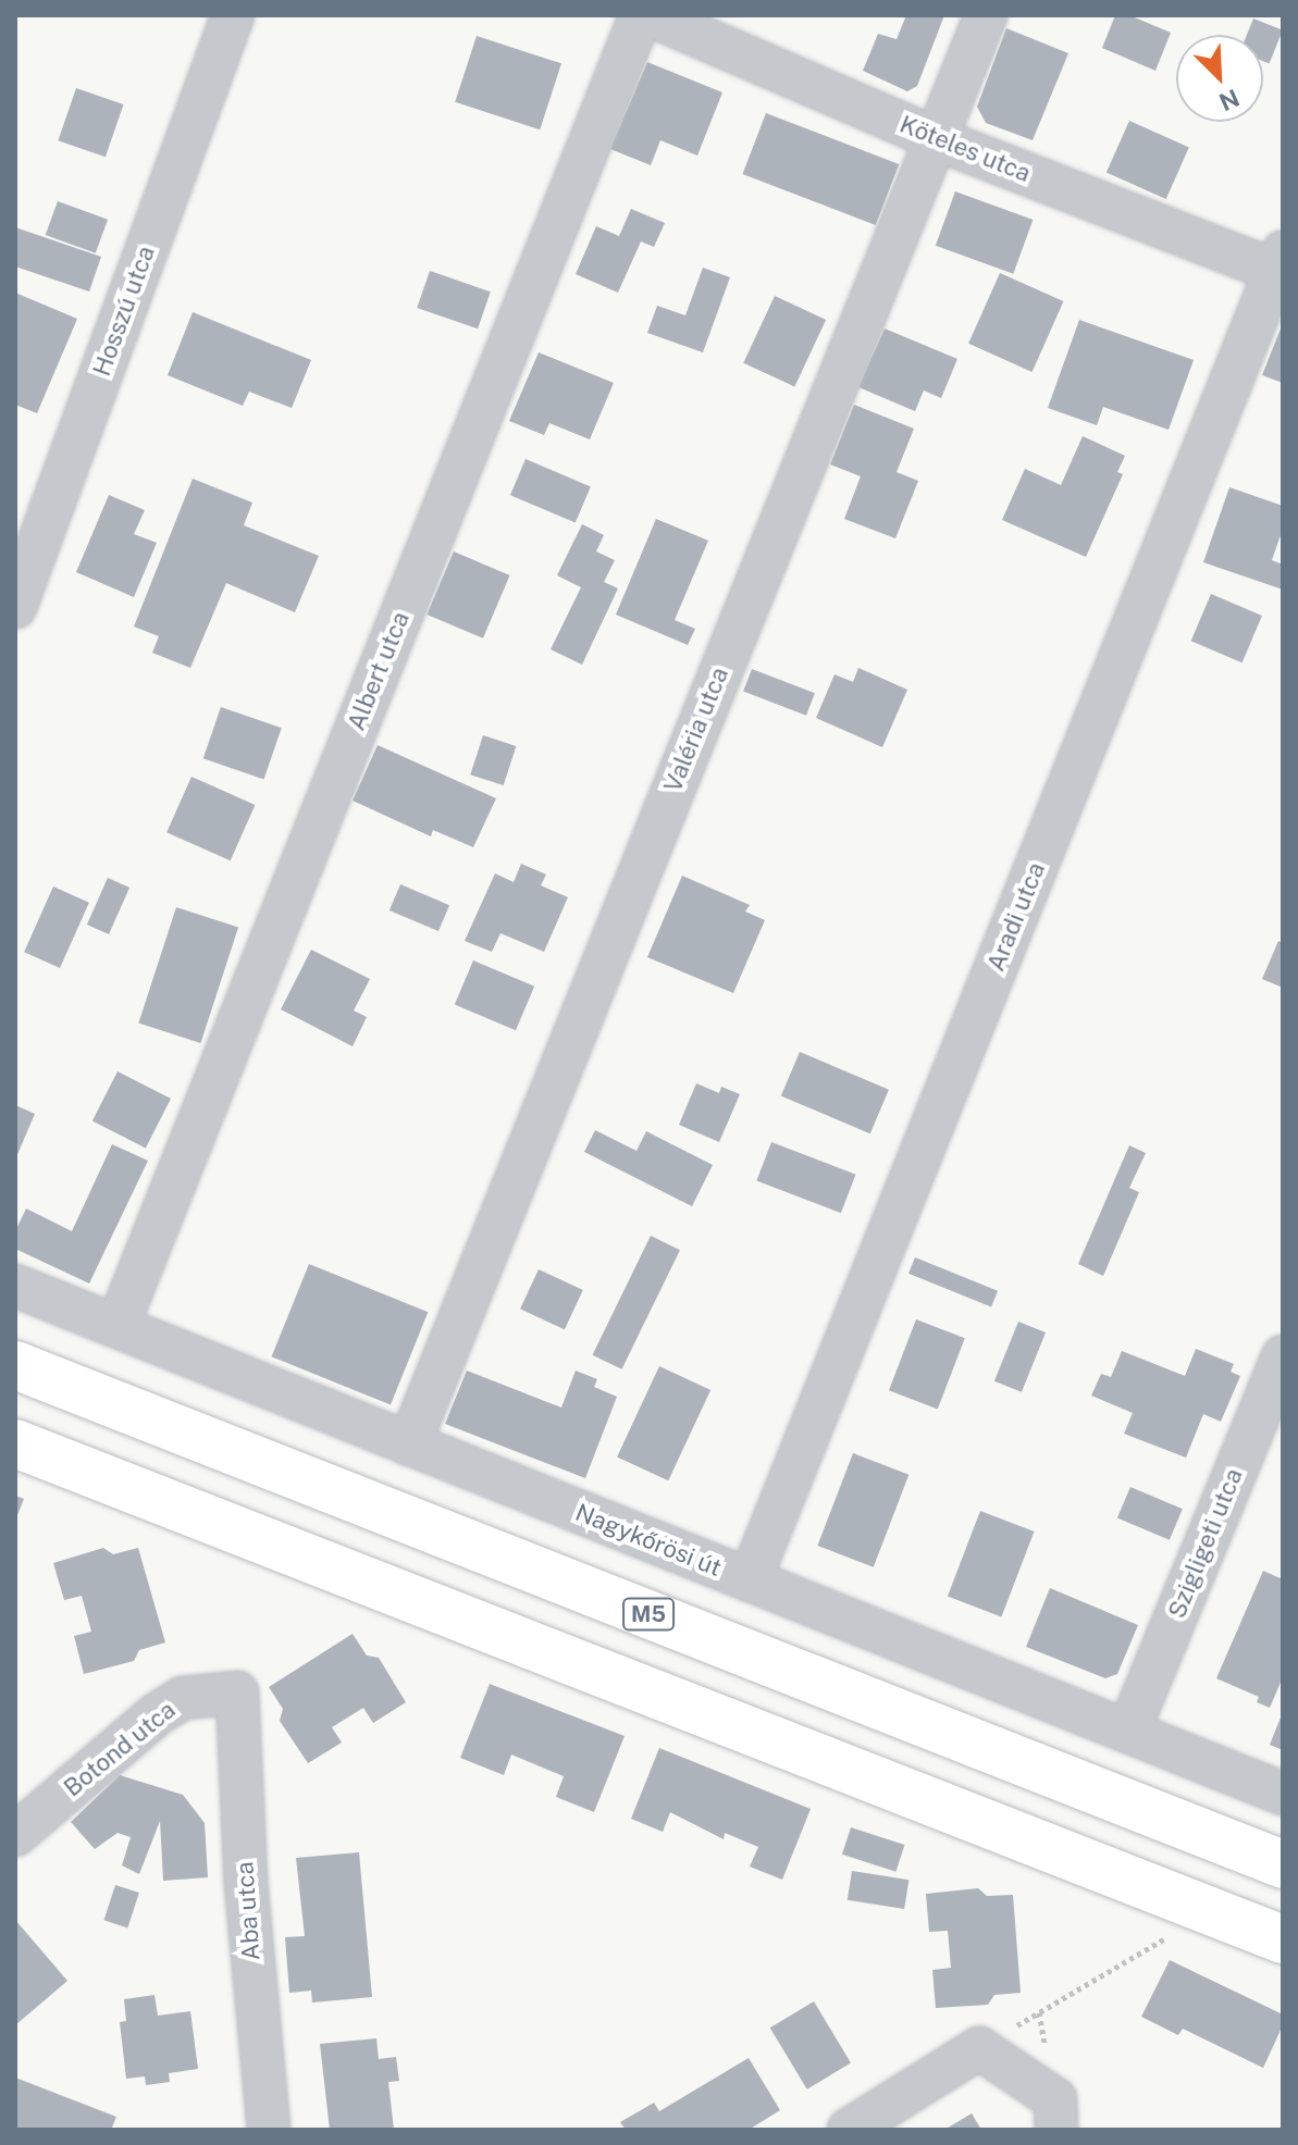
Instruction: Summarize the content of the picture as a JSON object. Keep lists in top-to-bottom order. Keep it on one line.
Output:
{"streets":{"main road":["M5"],"street":["Köteles utca","Hosszú utca","Albert utca","Valéria utca","Aradi utca","Nagykőrösi út","Szigligeti utca","Botond utca","Aba utca"]},"crossings":[["Köteles utca","Valéria utca"],["Köteles utca","Aradi utca"],["Albert utca","Nagykőrösi út"],["Valéria utca","Nagykőrösi út"],["Aradi utca","Nagykőrösi út"],["Nagykőrösi út","Szigligeti utca"],["Botond utca","Aba utca"]],"north":"bottom right"}
